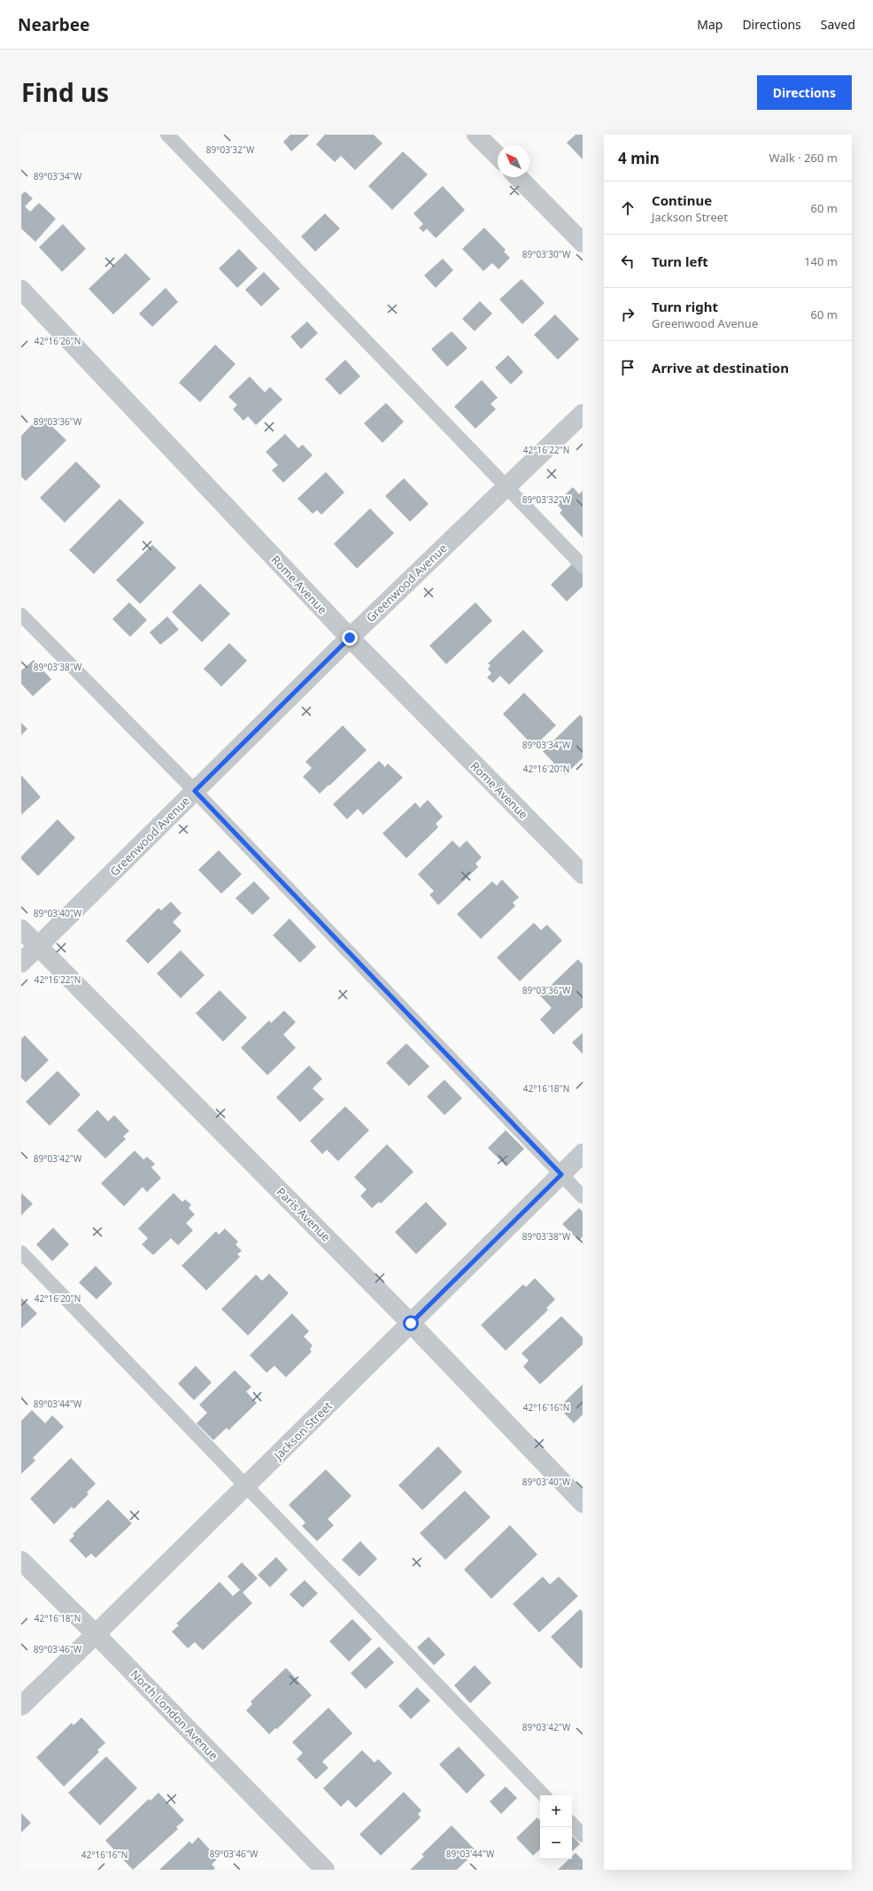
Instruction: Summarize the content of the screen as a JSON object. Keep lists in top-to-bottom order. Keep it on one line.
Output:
{"streets":{"street":["Greenwood Avenue","Rome Avenue","Paris Avenue","Jackson Street","North London Avenue"]},"crossings":[["Greenwood Avenue","Rome Avenue"],["Greenwood Avenue","Paris Avenue"],["Paris Avenue","Jackson Street"],["Jackson Street","North London Avenue"]],"north":"top left","page":{"header":"Nearbee","nav":["Map","Directions","Saved"],"title":"Find us","buttons":"Directions","heading":["4 min","Walk · 260 m"],"list":[["Continue","Jackson Street","60 m"],["Turn left","140 m"],["Turn right","Greenwood Avenue","60 m"],"Arrive at destination"],"map_buttons":["+","−"]},"coordinates":["89°03'32\"W","89°03'34\"W","89°03'30\"W","42°16'26\"N","89°03'36\"W","42°16'22\"N","89°03'38\"W","42°16'20\"N","89°03'40\"W","42°16'18\"N","89°03'42\"W","89°03'44\"W","42°16'16\"N","89°03'46\"W"]}
